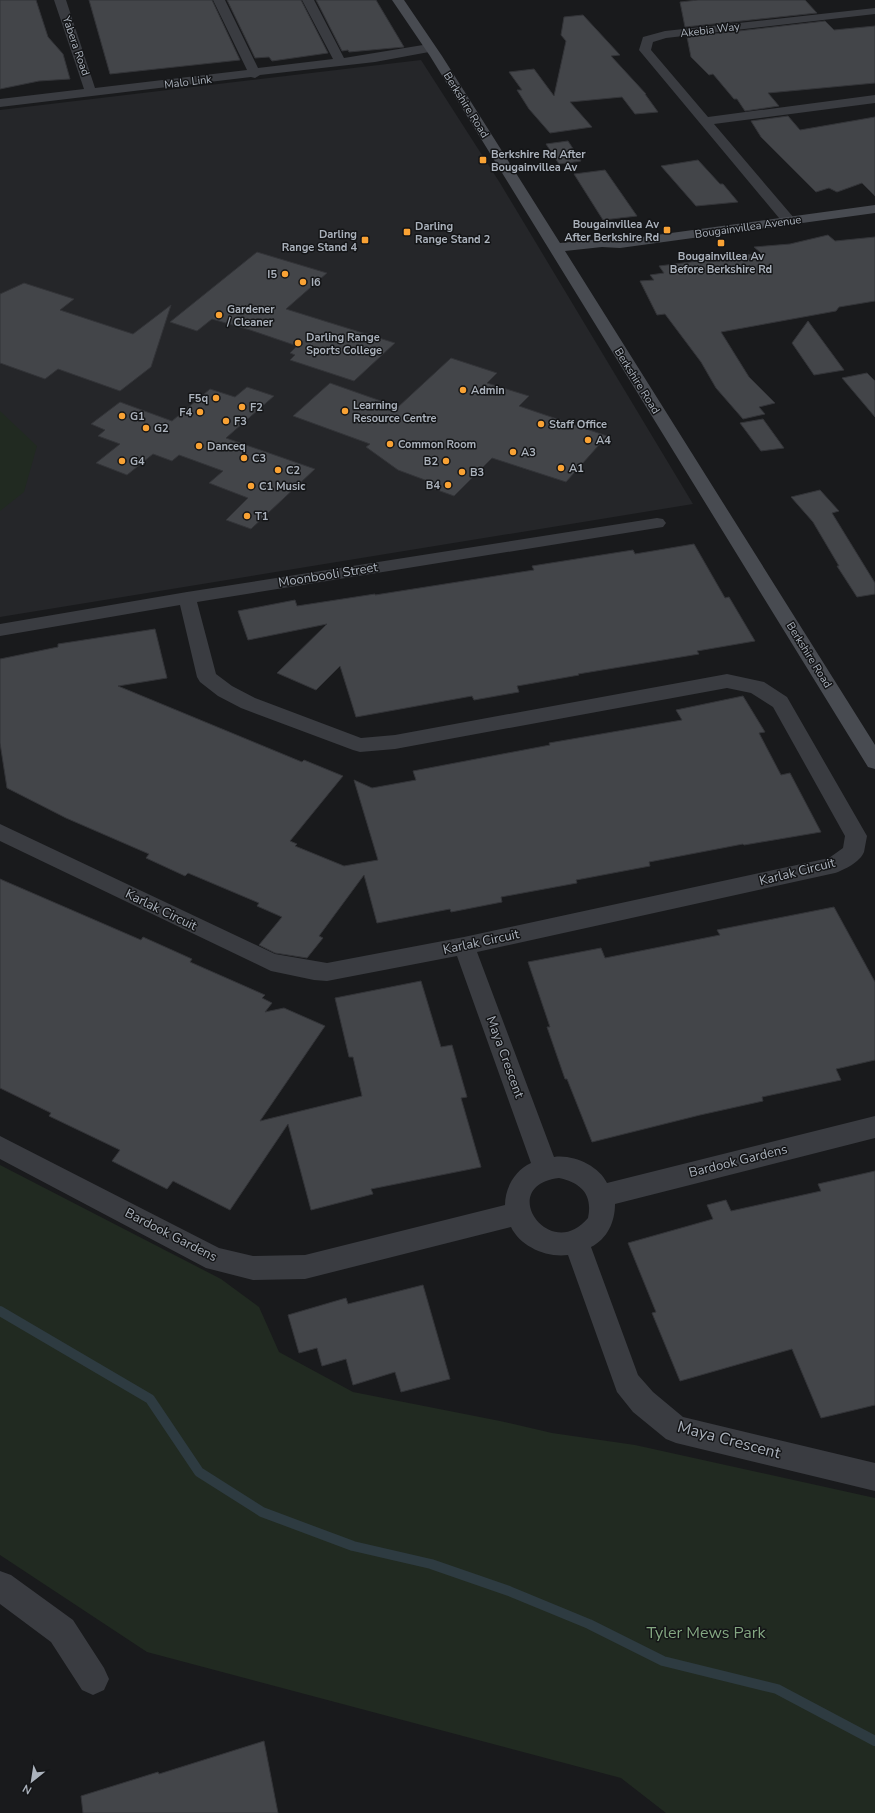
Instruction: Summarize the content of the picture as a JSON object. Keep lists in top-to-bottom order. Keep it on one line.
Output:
{"streets":{"main road":["Berkshire Road","Bougainvillea Avenue"],"street":["Akebia Way","Yabera Road","Malo Link","Moonbooli Street","Karlak Circuit","Maya Crescent","Bardook Gardens"]},"crossings":[["Akebia Way","Bougainvillea Avenue"],["Yabera Road","Malo Link"],["Malo Link","Berkshire Road"],["Berkshire Road","Bougainvillea Avenue"],["Moonbooli Street","Karlak Circuit"],["Karlak Circuit","Maya Crescent"],["Maya Crescent","Bardook Gardens"]],"parks":["Tyler Mews Park"],"places":{"transit":["Berkshire Rd After Bougainvillea Av","Bougainvillea Av After Berkshire Rd","Darling Range Stand 2","Darling Range Stand 4","Bougainvillea Av Before Berkshire Rd"],"other":["I5","I6","Gardener / Cleaner","Darling Range Sports College","Admin","F5q","F2","Learning Resource Centre","F4","G1","F3","Staff Office","G2","A4","Common Room","Danceq","A3","C3","G4","B2","A1","C2","B3","B4","C1 Music","T1"]},"north":"bottom left"}
